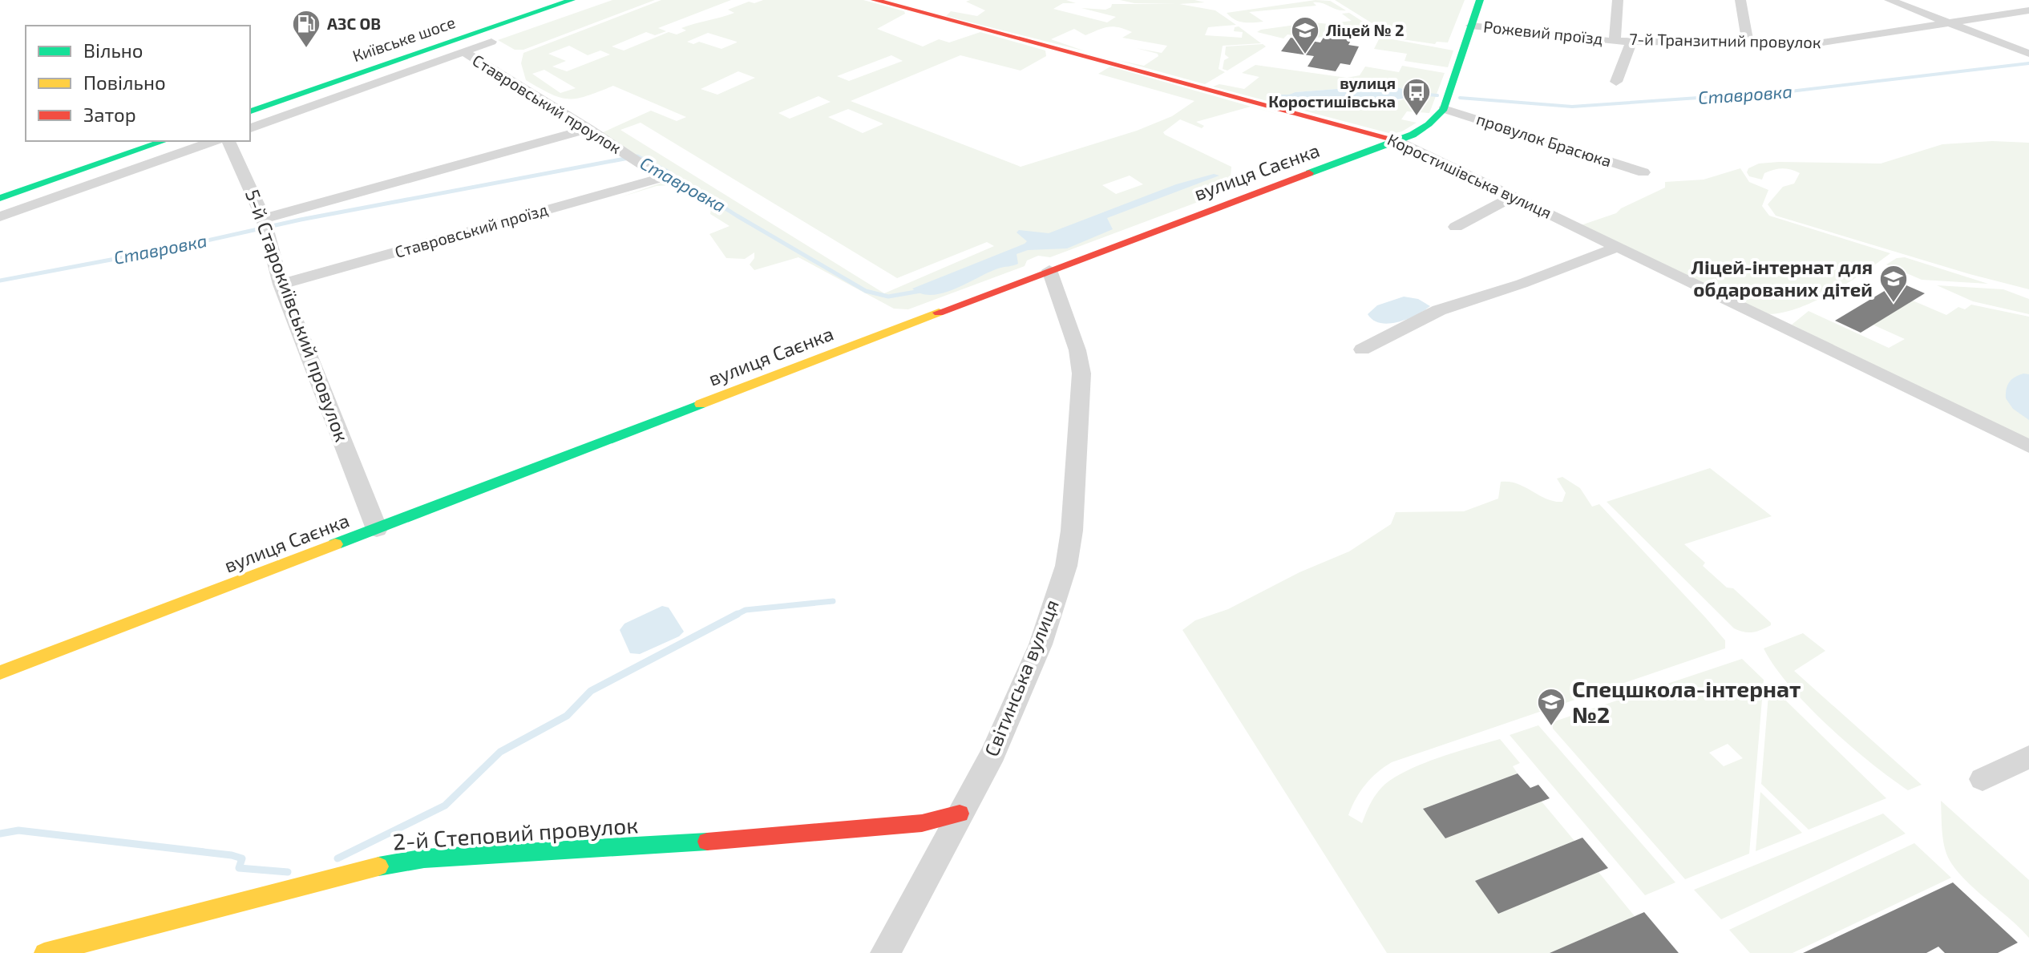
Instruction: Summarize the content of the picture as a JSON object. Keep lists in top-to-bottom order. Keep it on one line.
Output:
{"streets":{"street":["Рожевий проїзд","Київське шосе","7-й Транзитний провулок","Ставровський проулок","провулок Брасюка","вулиця Саєнка","Коростишівська вулиця","Ставровський проїзд","5-й Старокиївський провулок","Світинська вулиця","2-й Степовий провулок"]},"crossings":[["Рожевий проїзд","7-й Транзитний провулок"],["Ставровський проулок","Ставровський проїзд"],["провулок Брасюка","вулиця Саєнка"],["вулиця Саєнка","Коростишівська вулиця"],["вулиця Саєнка","5-й Старокиївський провулок"],["вулиця Саєнка","Світинська вулиця"],["Ставровський проїзд","5-й Старокиївський провулок"],["Світинська вулиця","2-й Степовий провулок"]],"water":["Ставровка"],"places":{"fuel station":["АЗС ОВ"],"school or university":["Ліцей № 2","Ліцей-інтернат для обдарованих дітей","Спецшкола-інтернат №2"],"bus stop":["вулиця Коростишівська"]},"legend":["Вільно","Повільно","Затор"]}
